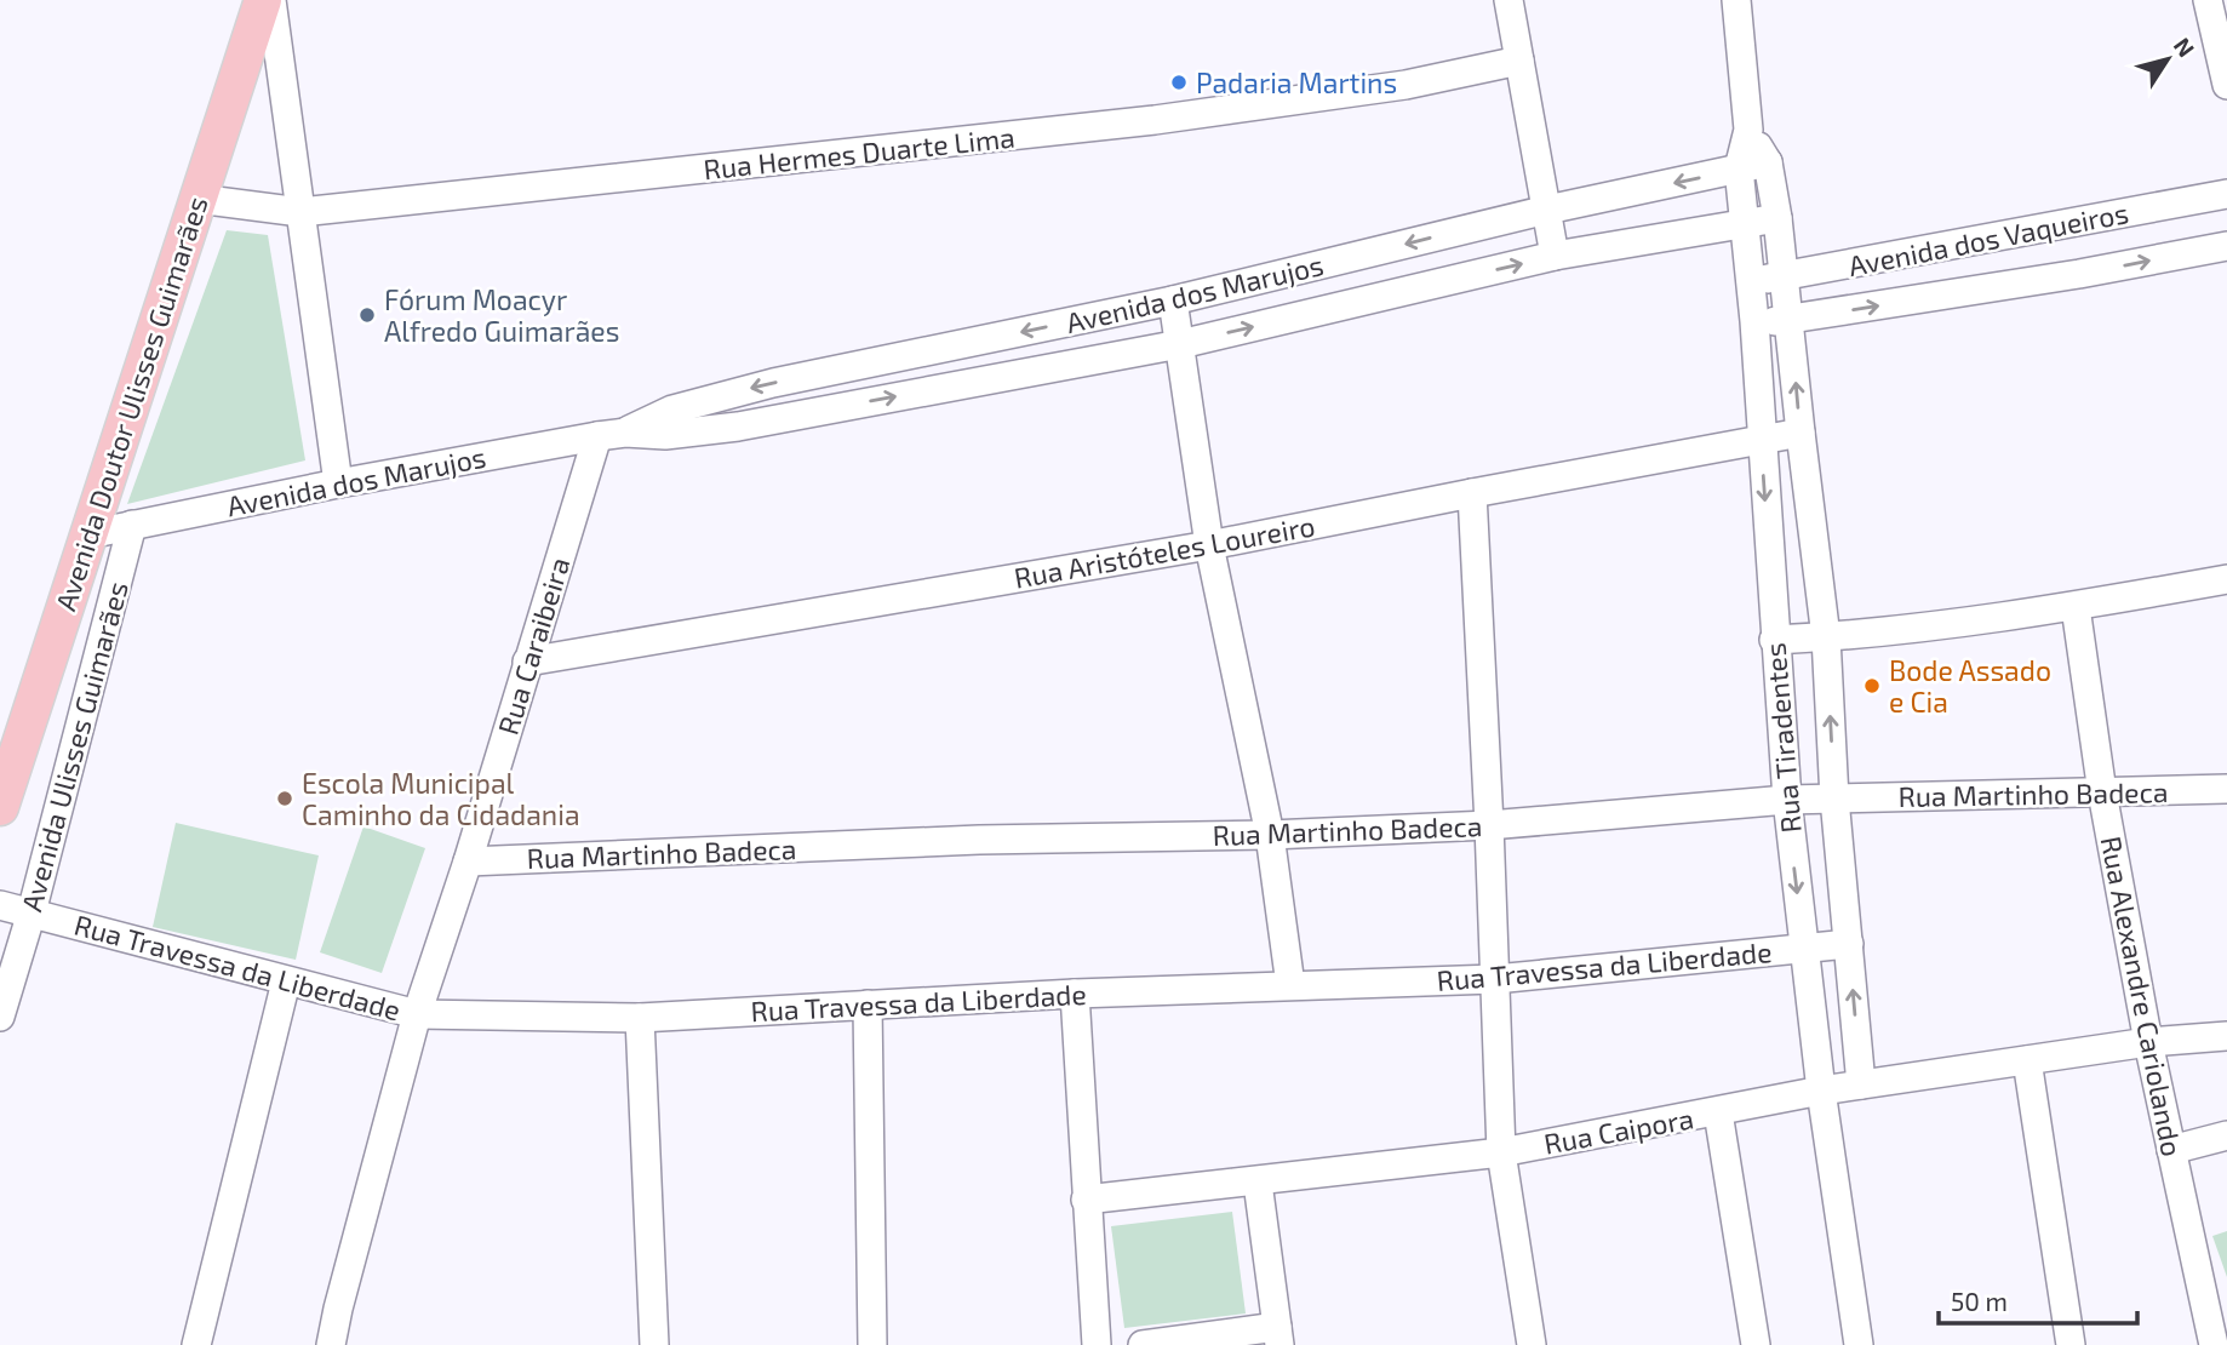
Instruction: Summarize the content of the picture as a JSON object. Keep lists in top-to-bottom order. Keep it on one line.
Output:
{"streets":{"main road":["Avenida Doutor Ulisses Guimarães"],"street":["Rua Hermes Duarte Lima","Avenida dos Vaqueiros","Avenida dos Marujos","Rua Aristóteles Loureiro","Rua Caraibeira","Rua Tiradentes","Avenida Ulisses Guimarães","Rua Martinho Badeca","Rua Travessa da Liberdade","Rua Alexandre Cariolando","Rua Caipora"]},"crossings":[["Rua Hermes Duarte Lima","Avenida Doutor Ulisses Guimarães"],["Avenida dos Vaqueiros","Rua Tiradentes"],["Avenida dos Marujos","Avenida Doutor Ulisses Guimarães"],["Avenida dos Marujos","Rua Caraibeira"],["Avenida dos Marujos","Rua Tiradentes"],["Avenida dos Marujos","Avenida Ulisses Guimarães"],["Rua Aristóteles Loureiro","Rua Caraibeira"],["Rua Aristóteles Loureiro","Rua Tiradentes"],["Rua Caraibeira","Rua Martinho Badeca"],["Rua Caraibeira","Rua Travessa da Liberdade"],["Rua Tiradentes","Rua Martinho Badeca"],["Rua Tiradentes","Rua Travessa da Liberdade"],["Rua Tiradentes","Rua Caipora"],["Avenida Ulisses Guimarães","Rua Travessa da Liberdade"],["Rua Martinho Badeca","Rua Alexandre Cariolando"],["Rua Alexandre Cariolando","Rua Caipora"]],"places":["Padaria Martins","Fórum Moacyr Alfredo Guimarães","Bode Assado e Cia","Escola Municipal Caminho da Cidadania"],"scale_bar":"50 m","north":"top right"}
